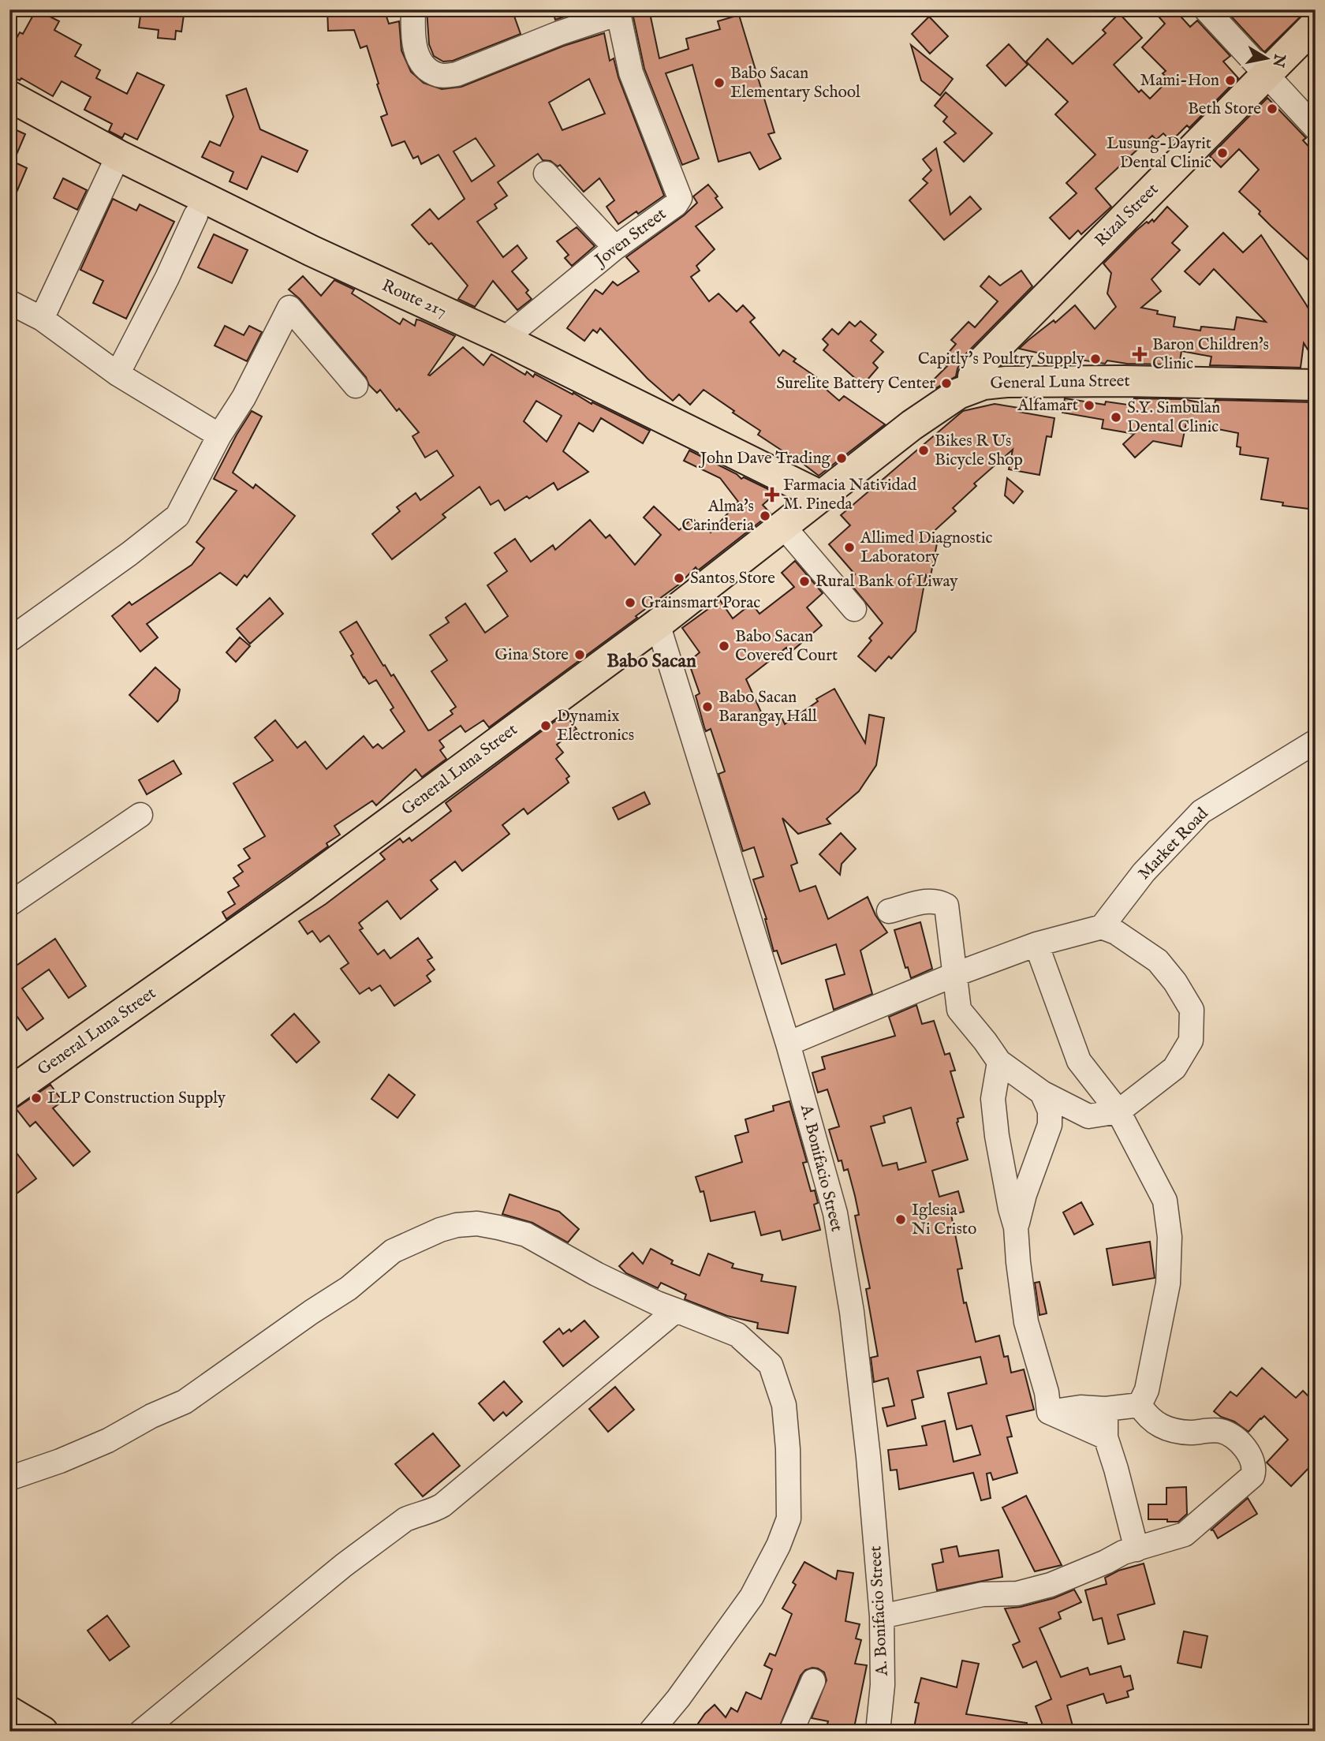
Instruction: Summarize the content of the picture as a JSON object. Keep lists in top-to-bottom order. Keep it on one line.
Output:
{"streets":{"main road":["Rizal Street","Route 217","General Luna Street"],"street":["Joven Street","Market Road","A. Bonifacio Street"]},"crossings":[["Rizal Street","General Luna Street"],["Joven Street","Route 217"],["Route 217","General Luna Street"],["General Luna Street","A. Bonifacio Street"]],"districts":["Babo Sacan"],"places":{"other":["Mami-Hon","Babo Sacan Elementary School","Beth Store","Lusung-Dayrit Dental Clinic","Capitly's Poultry Supply","Surelite Battery Center","Alfamart","S.Y. Simbulan Dental Clinic","Bikes R Us Bicycle Shop","John Dave Trading","Alma's Carinderia","Allimed Diagnostic Laboratory","Santos Store","Rural Bank of Liway","Grainsmart Porac","Babo Sacan Covered Court","Gina Store","Babo Sacan Barangay Hall","Dynamix Electronics","LLP Construction Supply","Iglesia Ni Cristo"],"health":["Baron Children's Clinic","Farmacia Natividad M. Pineda"]},"north":"right"}
